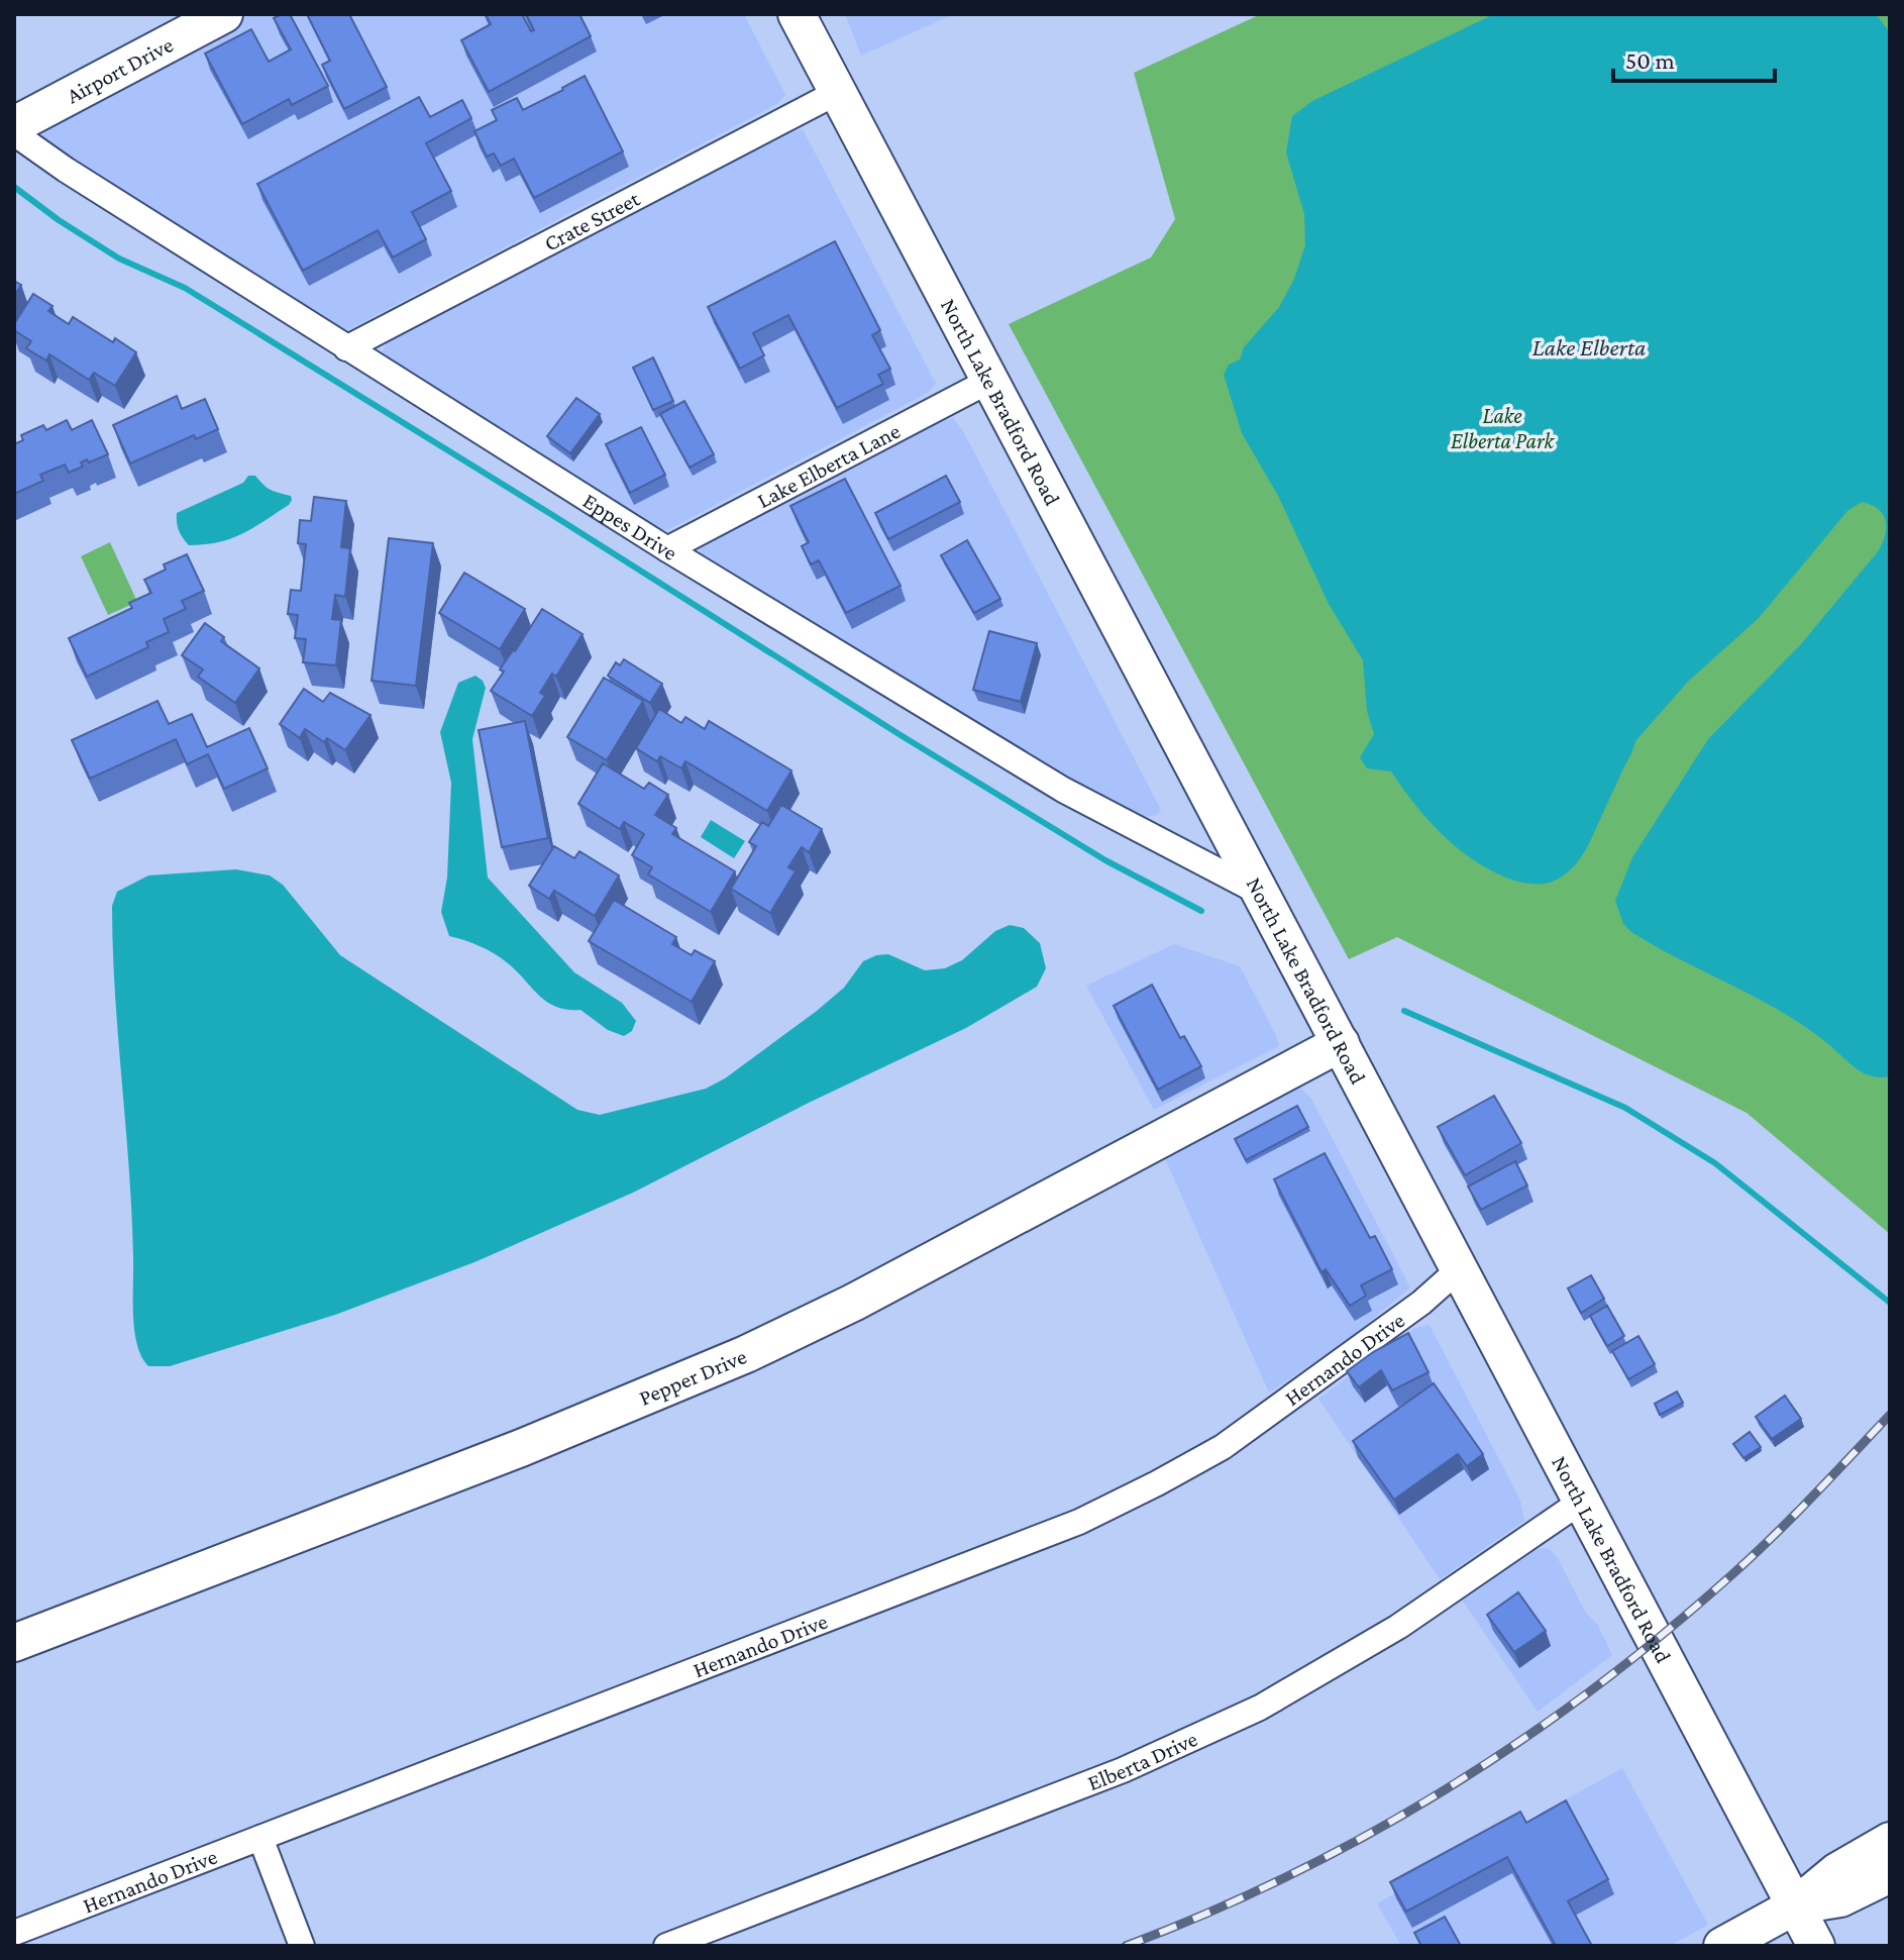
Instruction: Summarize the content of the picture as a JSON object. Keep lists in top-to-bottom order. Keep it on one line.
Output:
{"streets":{"main road":["Airport Drive","North Lake Bradford Road","Pepper Drive"],"street":["Crate Street","Lake Elberta Lane","Eppes Drive","Hernando Drive","Elberta Drive"]},"crossings":[["Crate Street","North Lake Bradford Road"],["Crate Street","Eppes Drive"],["North Lake Bradford Road","Lake Elberta Lane"],["North Lake Bradford Road","Eppes Drive"],["North Lake Bradford Road","Hernando Drive"],["North Lake Bradford Road","Pepper Drive"],["North Lake Bradford Road","Elberta Drive"],["Lake Elberta Lane","Eppes Drive"]],"water":["Lake Elberta"],"parks":["Lake Elberta Park"],"scale_bar":"50 m"}
